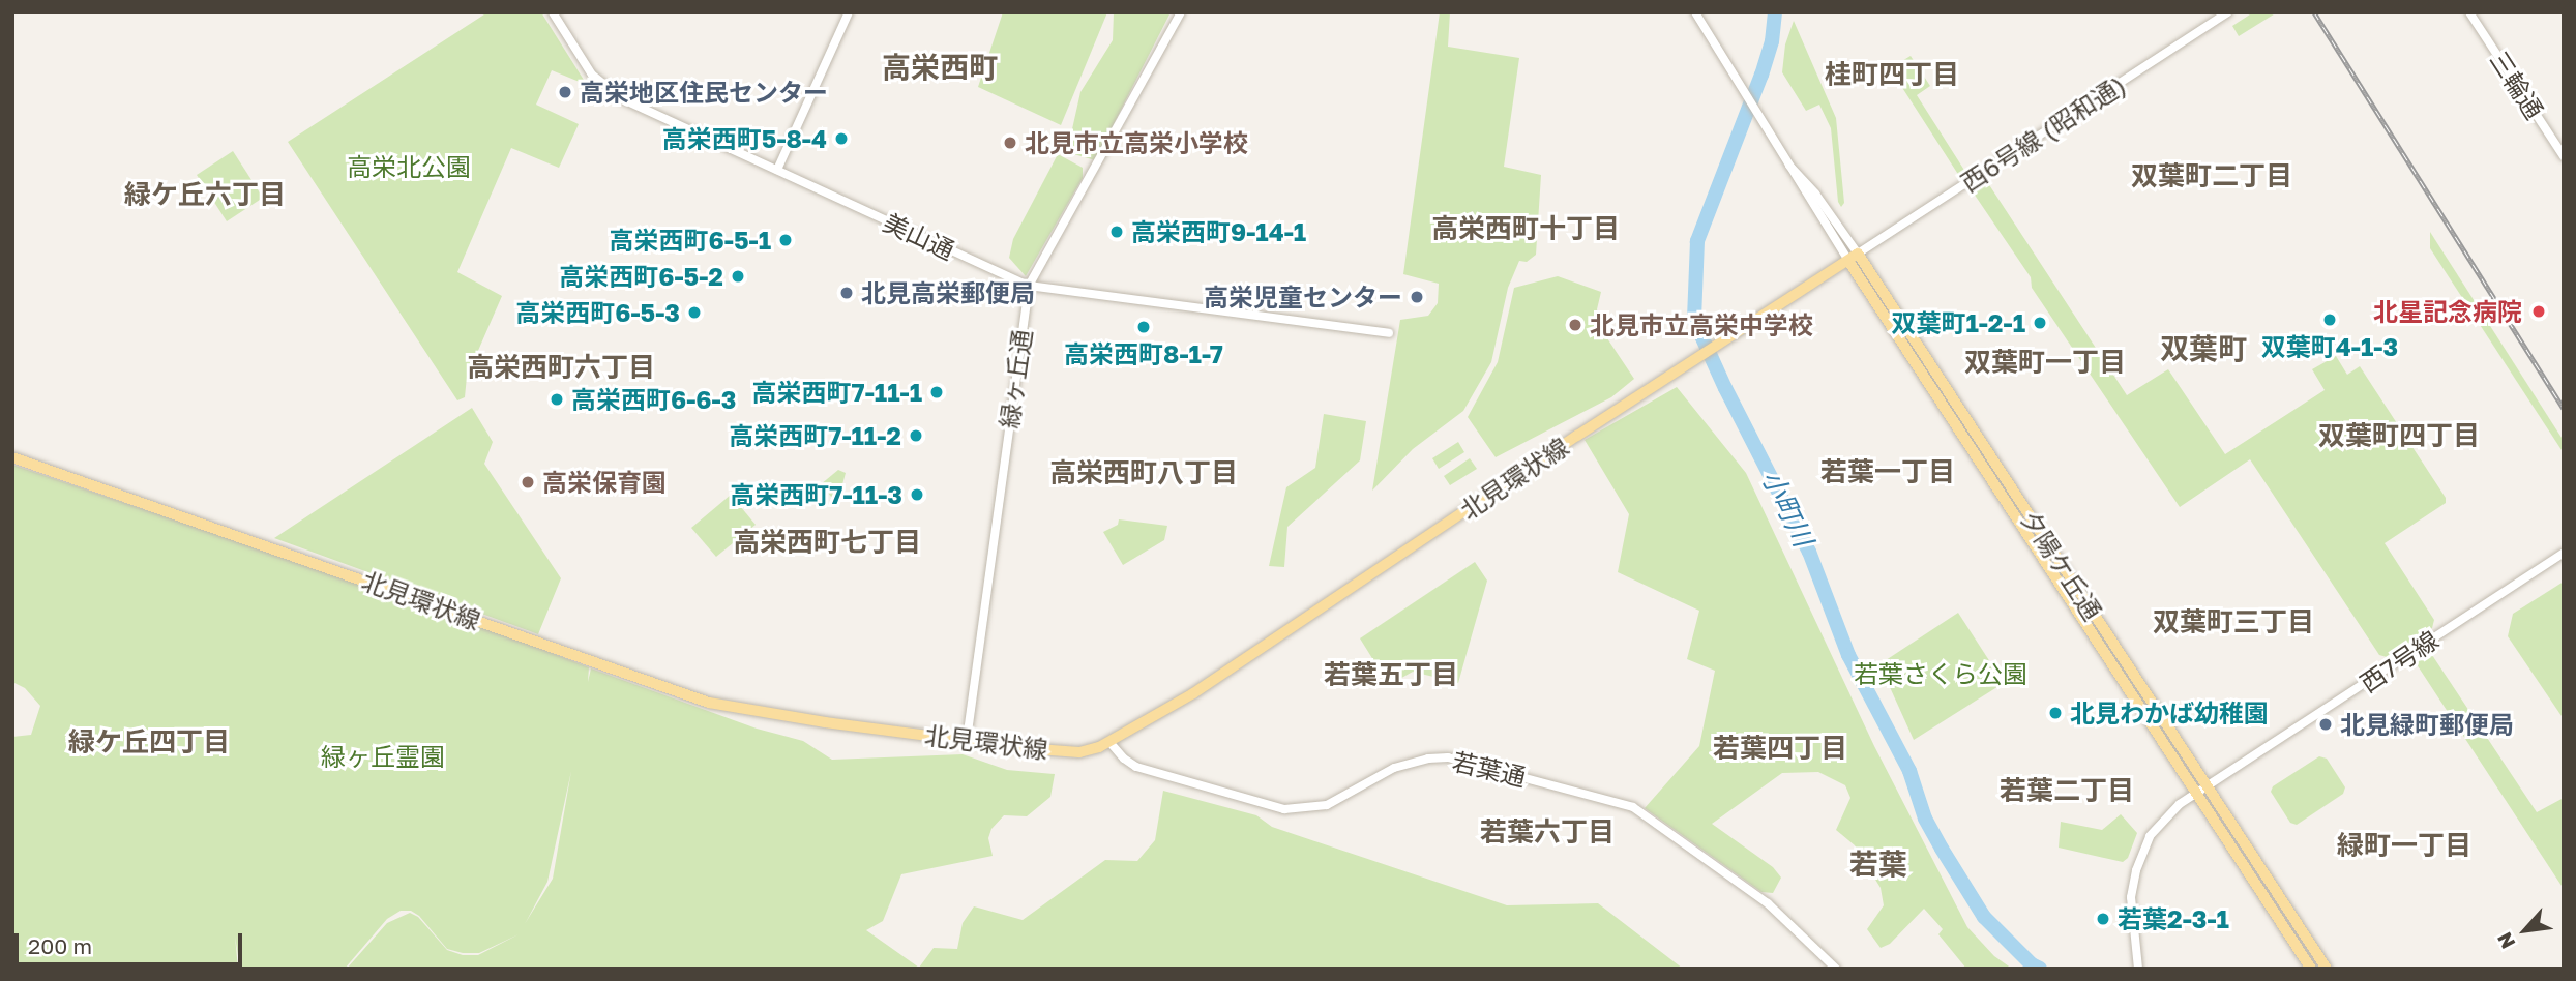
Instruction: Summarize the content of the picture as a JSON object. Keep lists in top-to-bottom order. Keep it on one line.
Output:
{"streets":{"main road":["北見環状線","夕陽ケ丘通"],"street":["三輪通","西6号線 (昭和通)","美山通","緑ヶ丘通","西7号線","若葉通"]},"crossings":[["西6号線 (昭和通)","北見環状線"],["西6号線 (昭和通)","夕陽ケ丘通"],["美山通","緑ヶ丘通"],["緑ヶ丘通","北見環状線"],["北見環状線","夕陽ケ丘通"],["北見環状線","若葉通"],["夕陽ケ丘通","西7号線"]],"districts":["高栄西町","桂町四丁目","双葉町二丁目","緑ケ丘六丁目","高栄西町十丁目","双葉町","双葉町一丁目","高栄西町六丁目","双葉町四丁目","若葉一丁目","高栄西町八丁目","高栄西町七丁目","双葉町三丁目","若葉五丁目","緑ケ丘四丁目","若葉四丁目","若葉二丁目","若葉六丁目","緑町一丁目","若葉"],"water":["小町川"],"parks":["高栄北公園","若葉さくら公園","緑ヶ丘霊園"],"places":["高栄地区住民センター","高栄西町5-8-4","北見市立高栄小学校","高栄西町9-14-1","高栄西町6-5-1","高栄西町6-5-2","北見高栄郵便局","高栄児童センター","北星記念病院","高栄西町6-5-3","双葉町4-1-3","双葉町1-2-1","北見市立高栄中学校","高栄西町8-1-7","高栄西町7-11-1","高栄西町6-6-3","高栄西町7-11-2","高栄保育園","高栄西町7-11-3","北見わかば幼稚園","北見緑町郵便局","若葉2-3-1"],"scale_bar":"200 m","north":"bottom left"}
